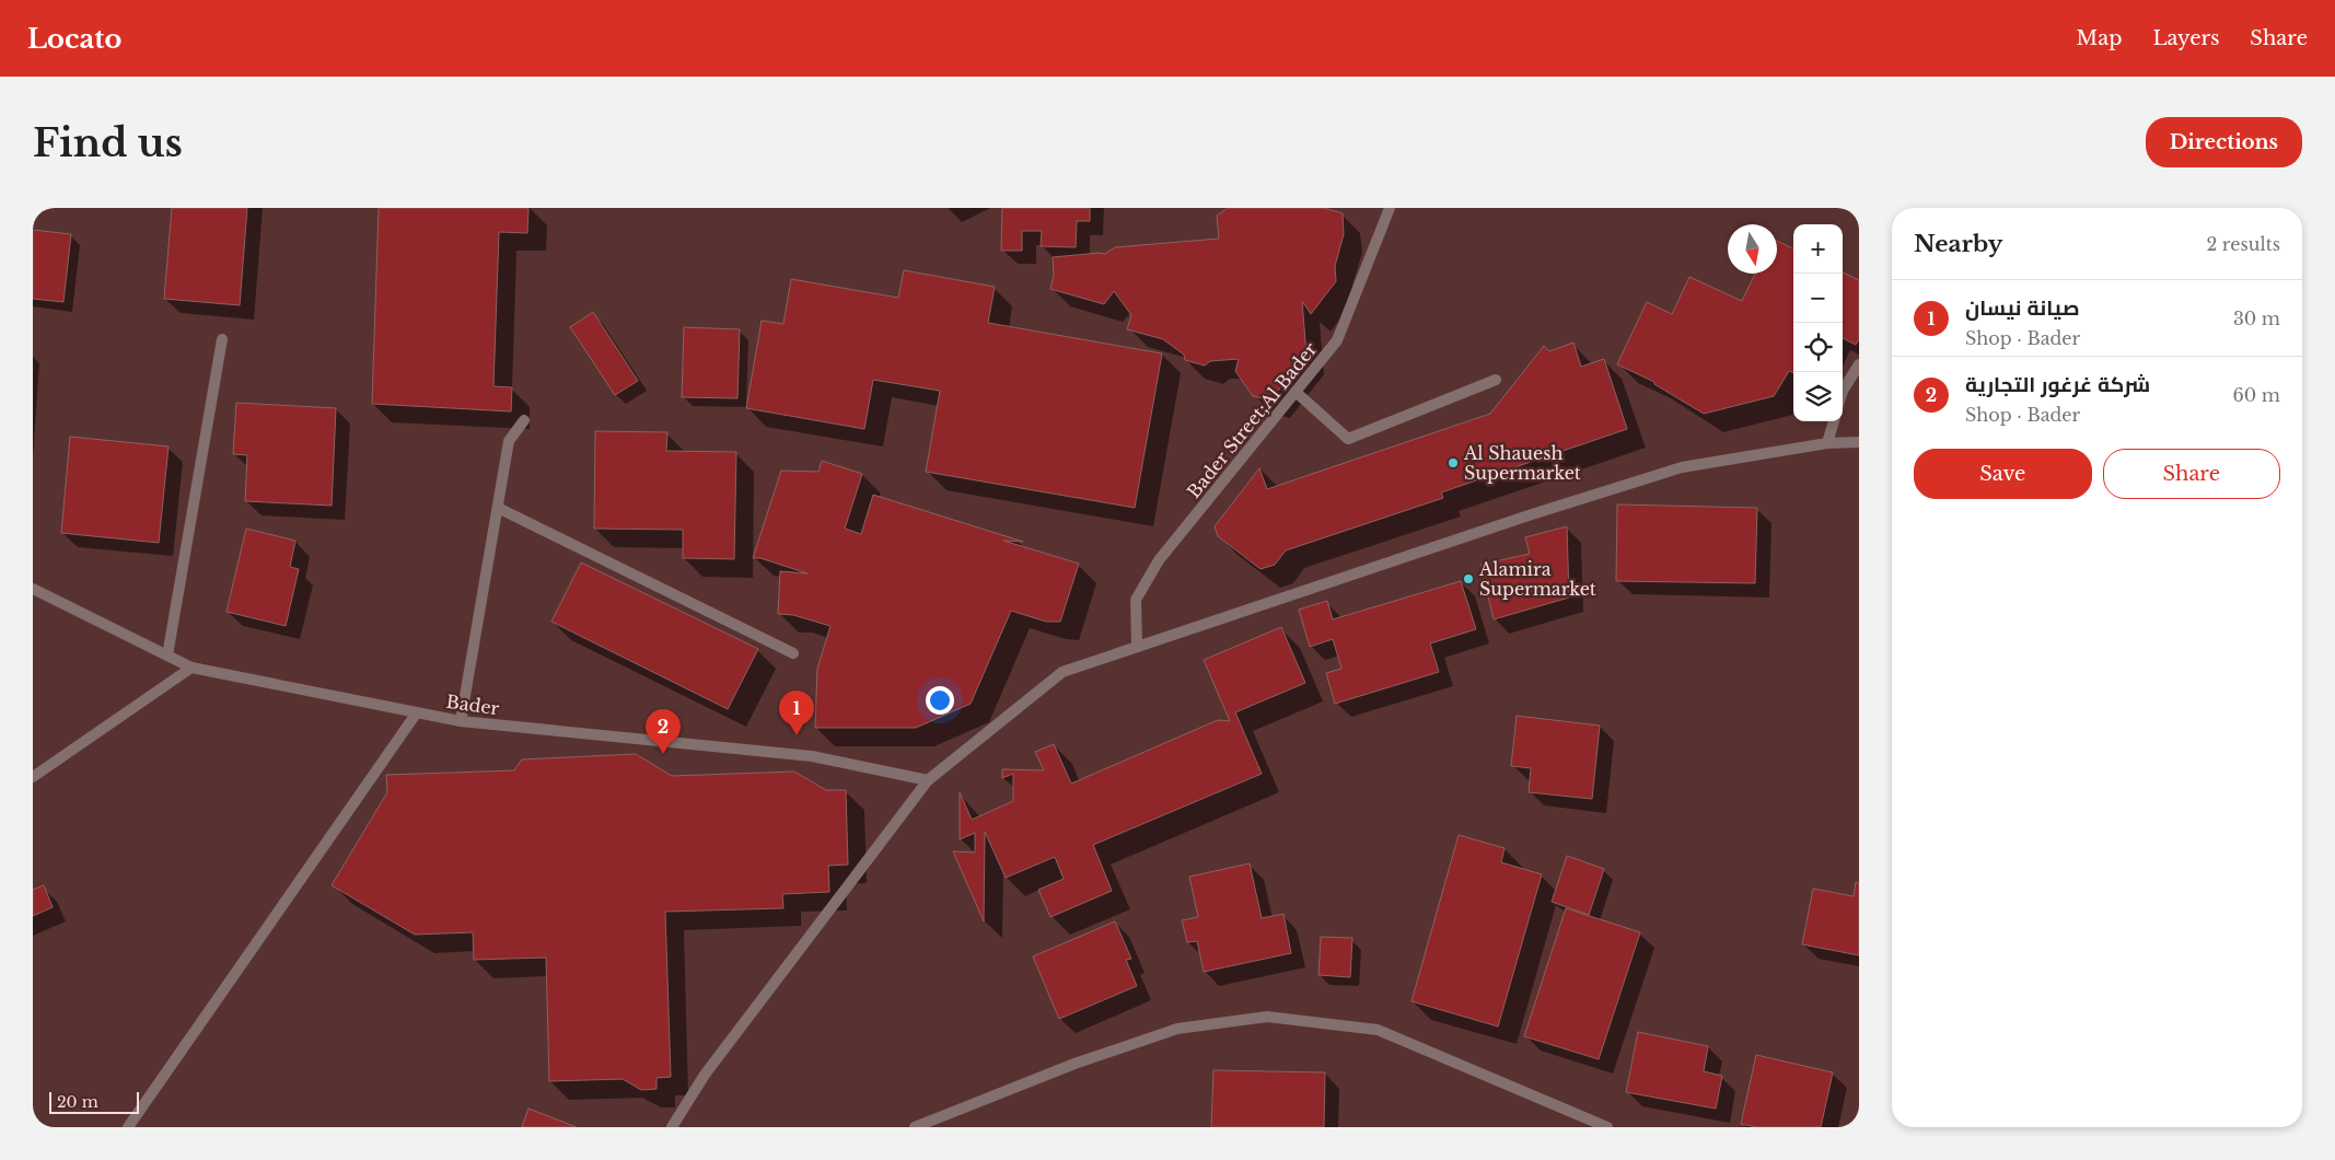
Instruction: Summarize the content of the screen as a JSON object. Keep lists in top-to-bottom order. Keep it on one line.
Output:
{"streets":{"street":["Bader Street;Al Bader","Bader"]},"places":["Al Shauesh Supermarket","Alamira Supermarket"],"scale_bar":"20 m","north":"bottom","page":{"header":"Locato","nav":["Map","Layers","Share"],"buttons":["Directions",["Save","Share"]],"title":"Find us","heading":["Nearby","2 results"],"map_buttons":["+","−"],"list":[{"mark":"1","name":"صيانة نيسان","note":"Shop · Bader","value":"30 m"},{"mark":"2","name":"شركة غرغور التجارية","note":"Shop · Bader","value":"60 m"}],"pins":["1","2"],"scale":"20 m"}}
